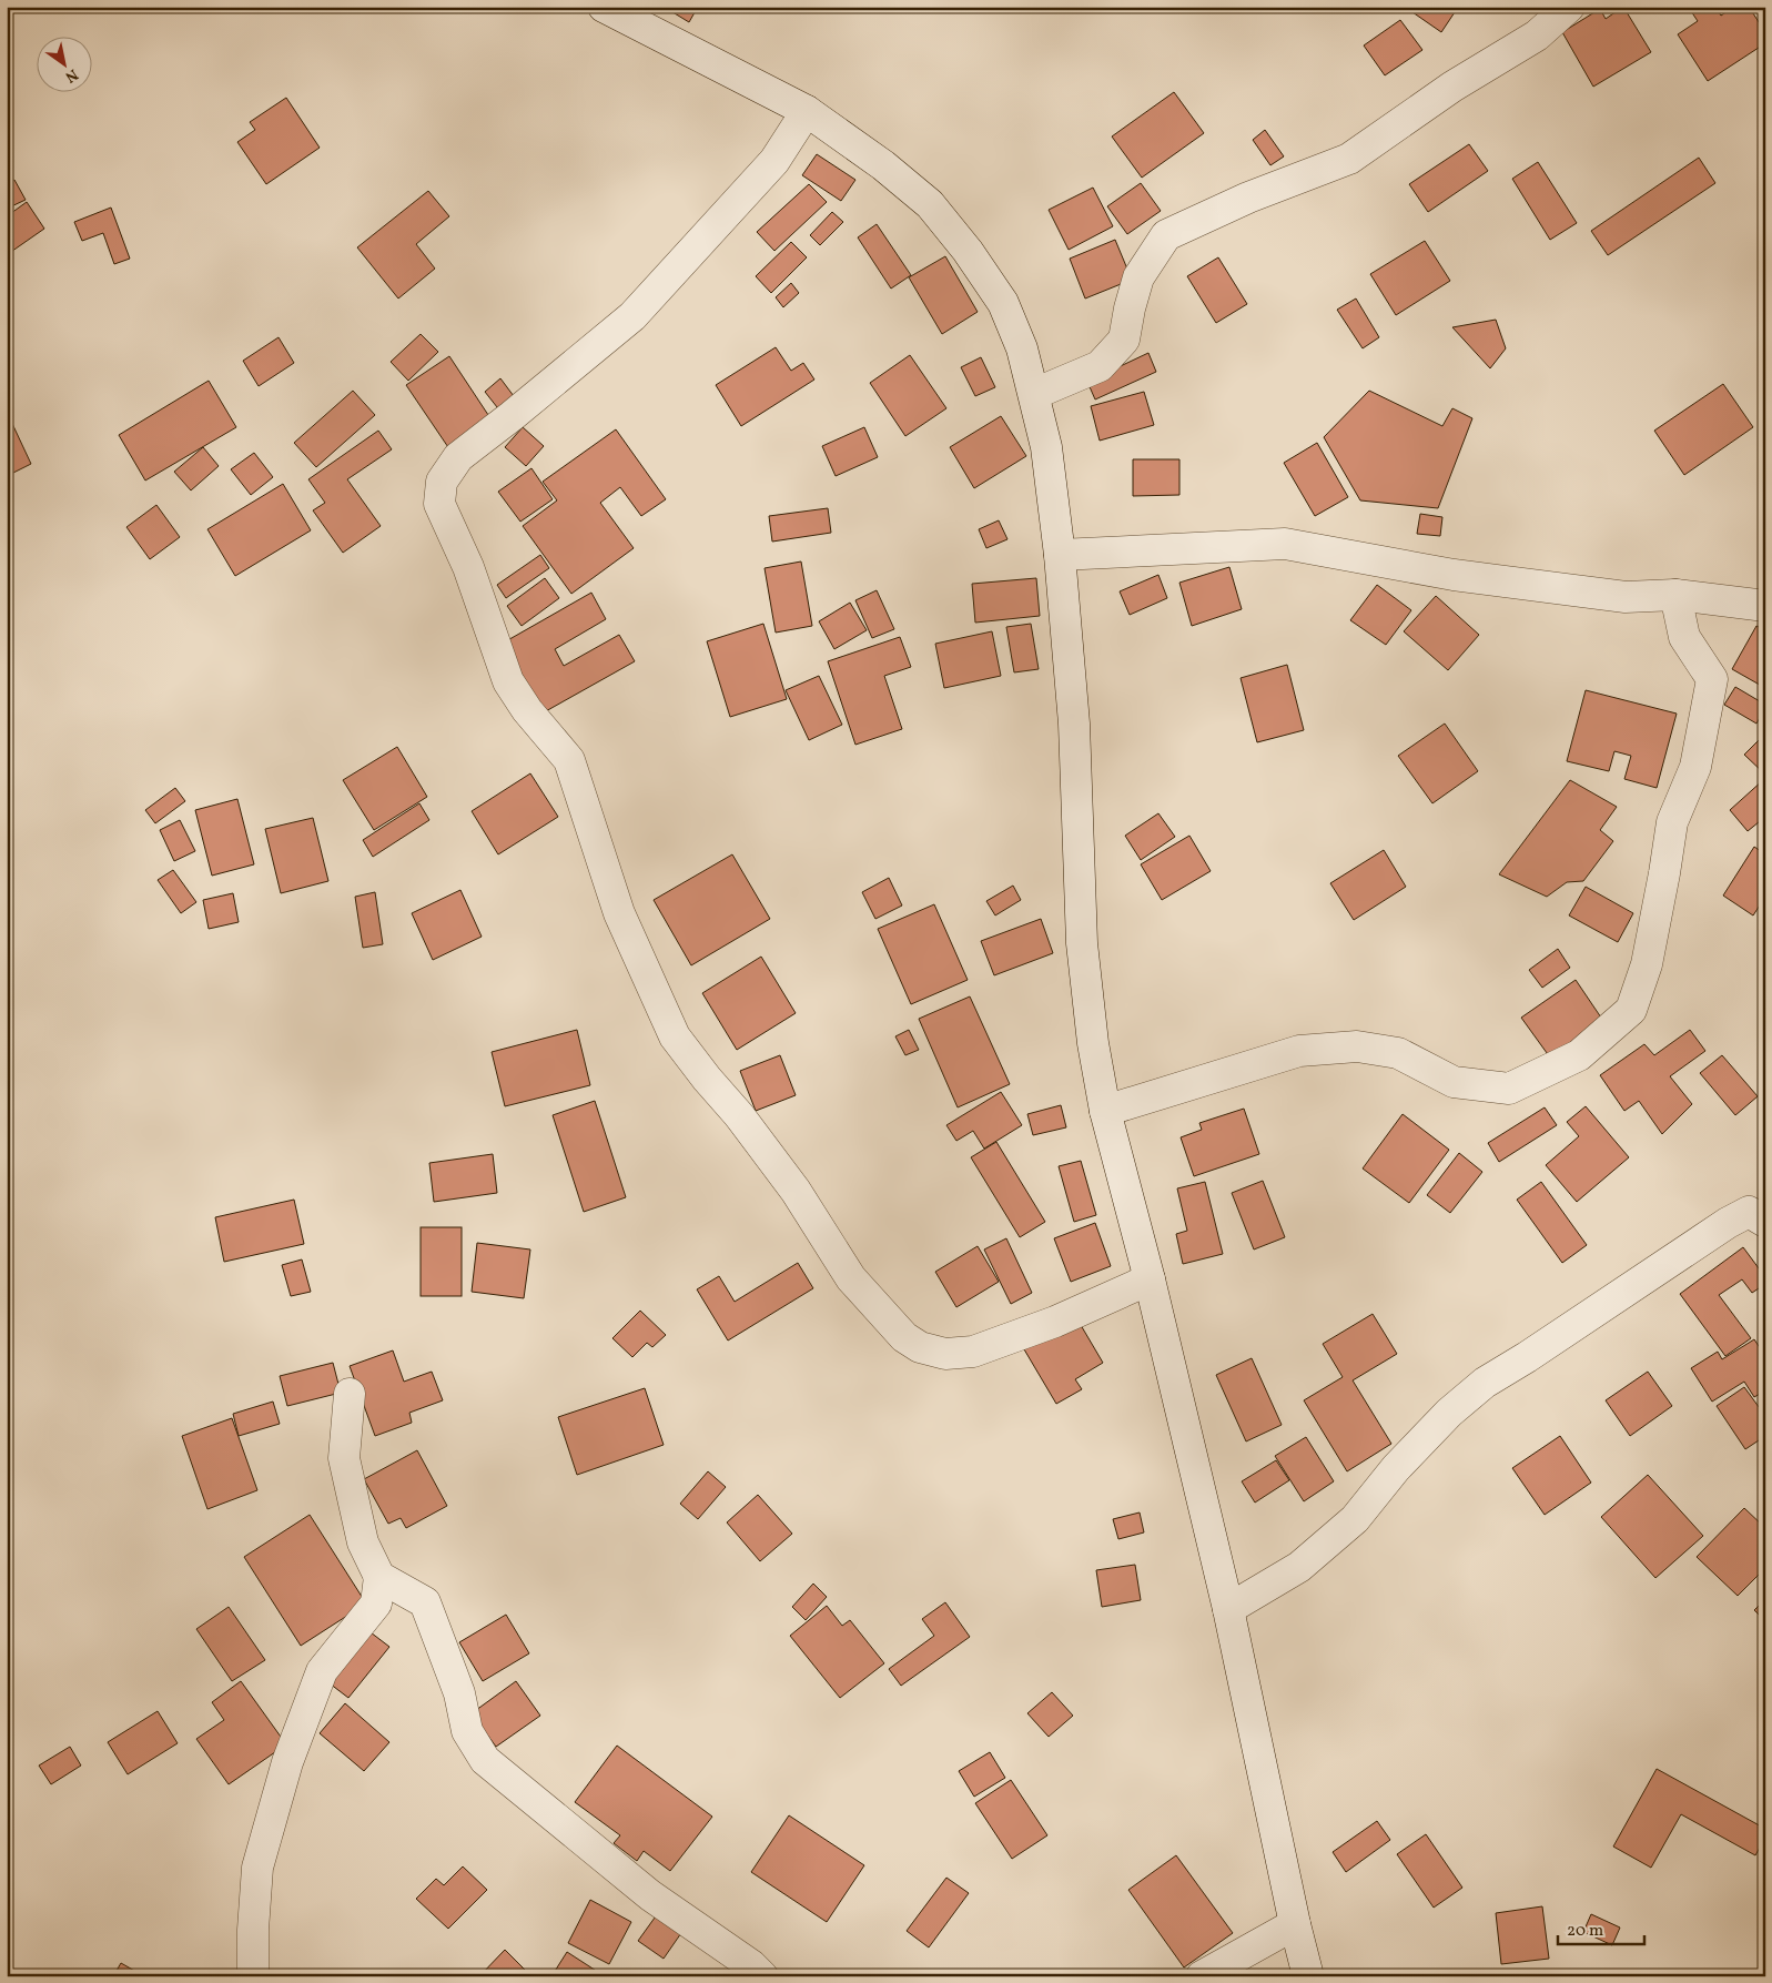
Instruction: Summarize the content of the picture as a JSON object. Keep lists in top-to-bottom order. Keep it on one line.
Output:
{"scale_bar":"20 m","north":"bottom right"}
